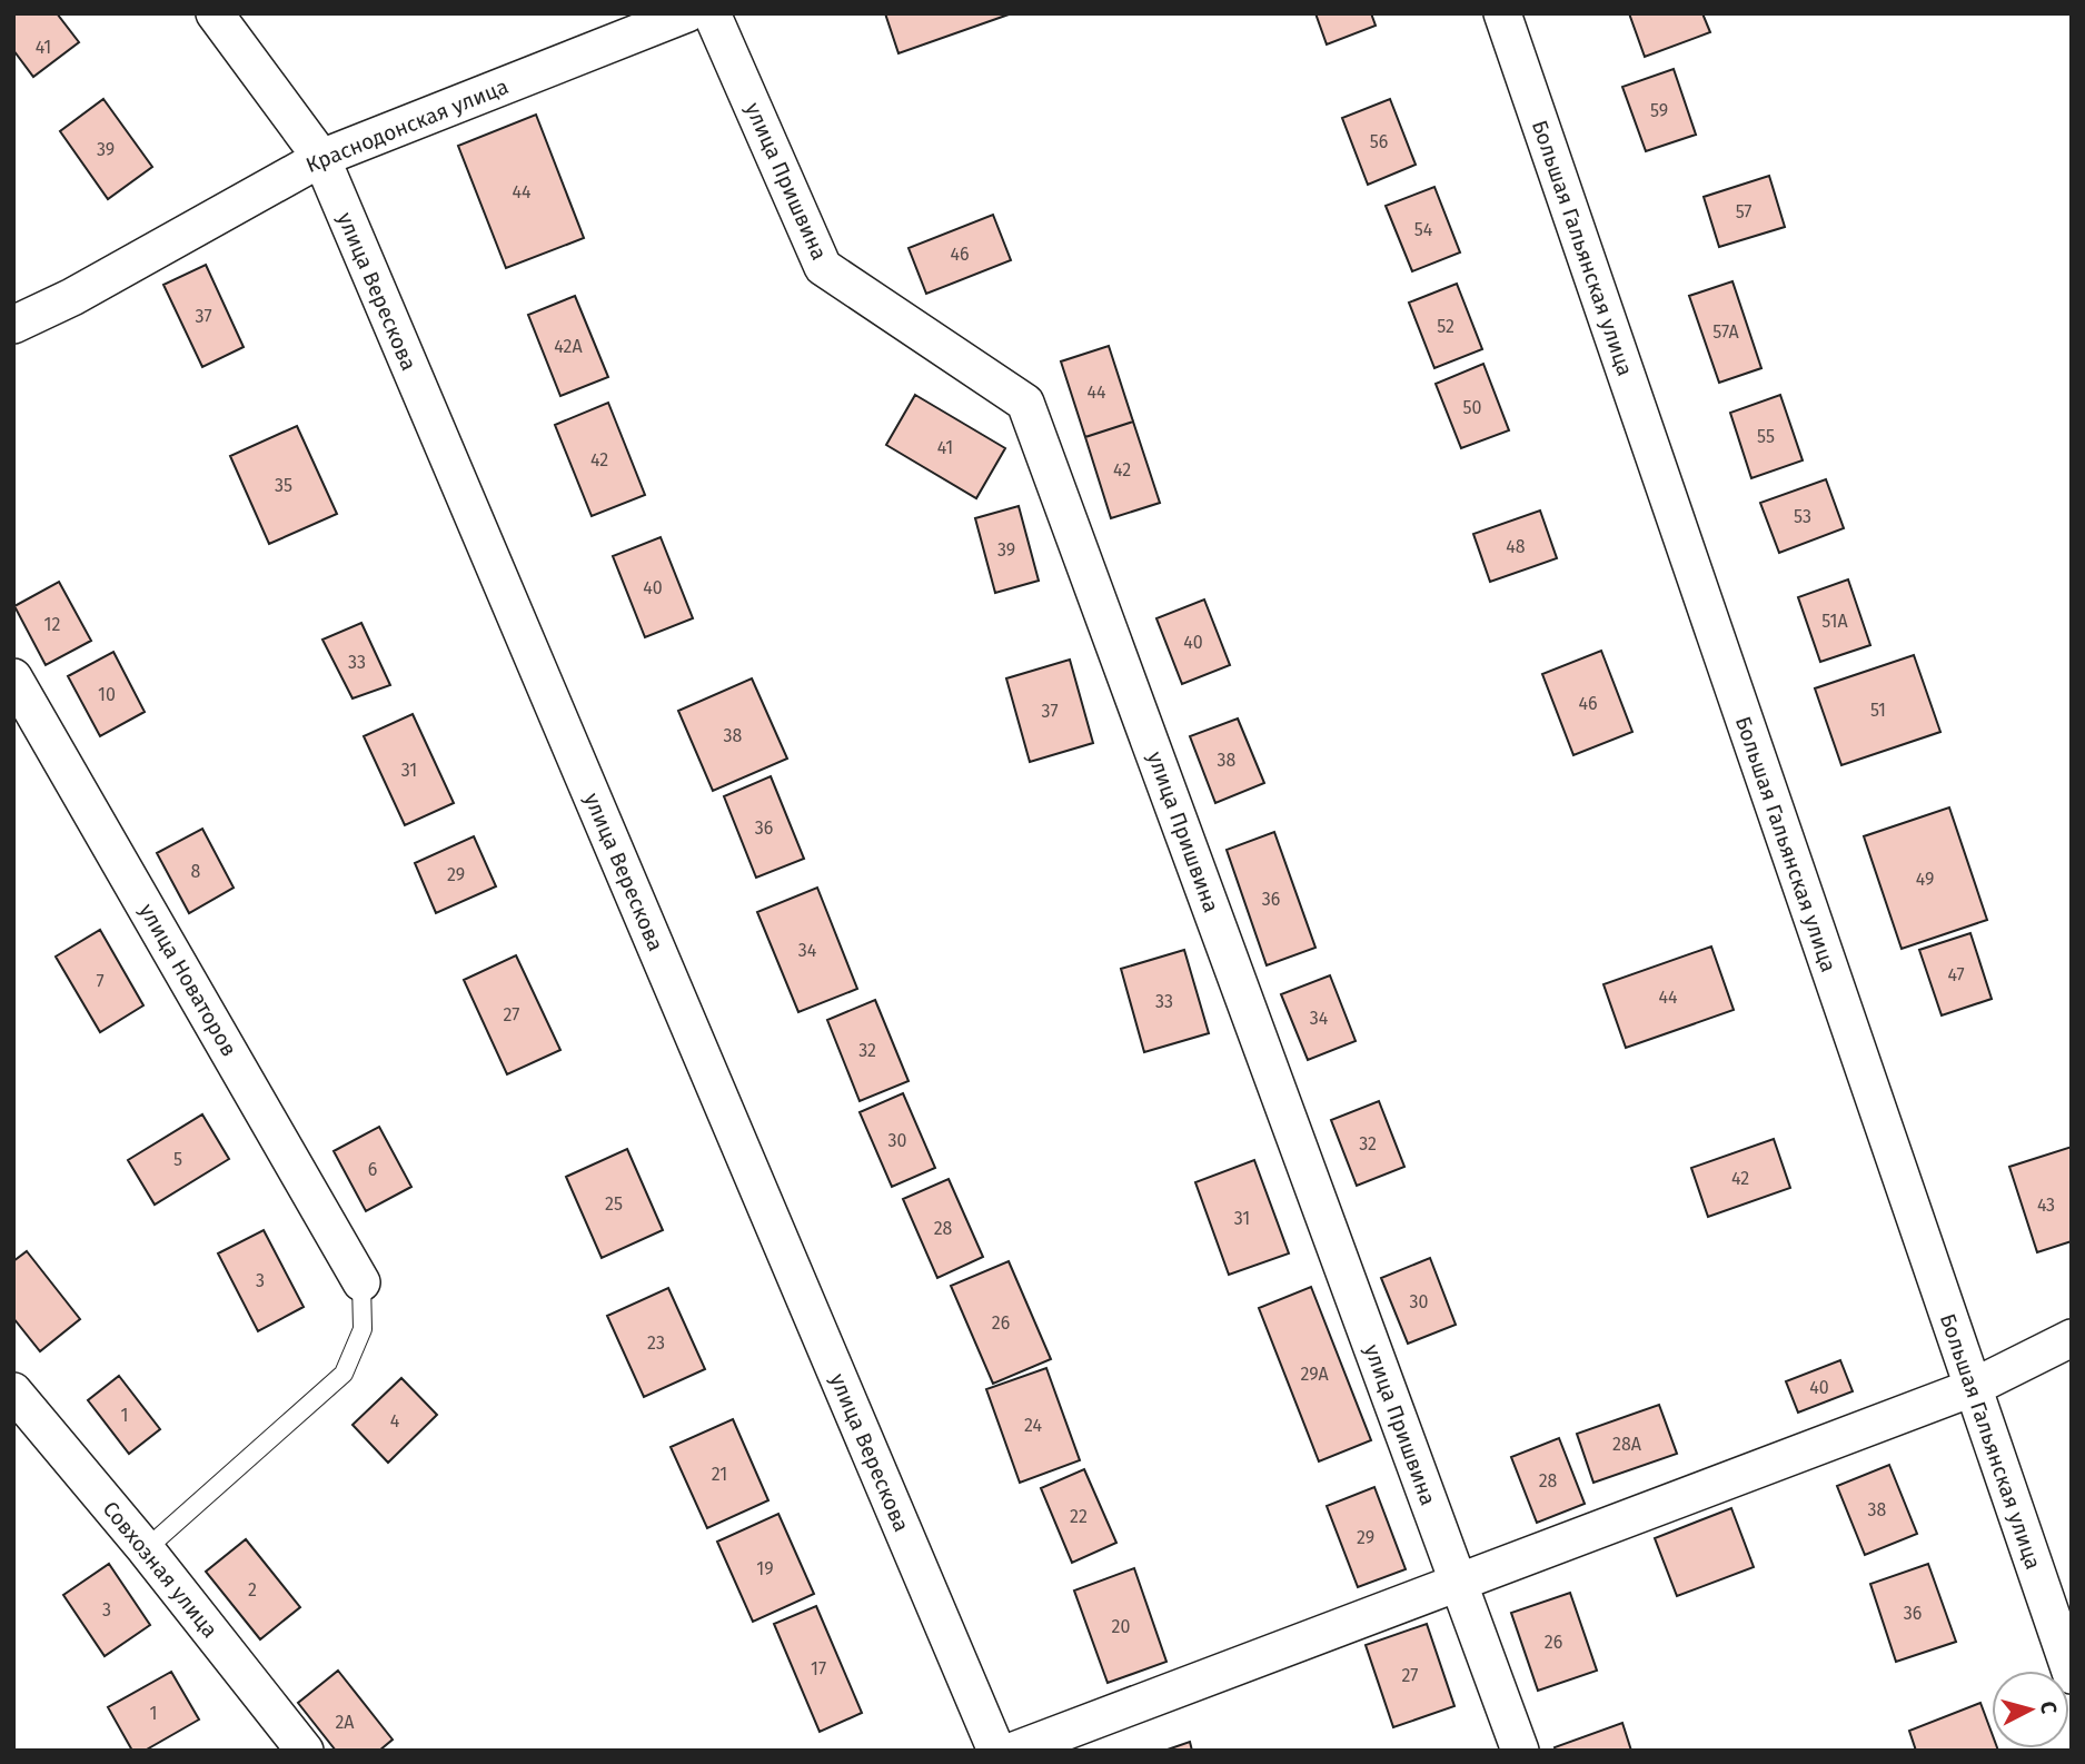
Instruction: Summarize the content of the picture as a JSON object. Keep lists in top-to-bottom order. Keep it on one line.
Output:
{"streets":{"street":["Краснодонская улица","улица Пришвина","Большая Гальянская улица","улица Верескова","улица Новаторов","Совхозная улица"]},"crossings":[["Краснодонская улица","улица Верескова"]],"house_numbers":["41","59","56","39","44","57","54","46","37","52","57А","42А","44","50","55","41","42","42","35","53","48","39","40","51А","12","40","33","10","46","51","37","38","38","31","36","8","29","49","36","34","47","7","44","33","27","34","32","30","32","5","6","42","25","43","31","28","3","30","26","23","29А","40","1","4","24","28А","21","28","38","22","29","19","2","3","36","20","26","17","27","1","2А"],"north":"right"}
